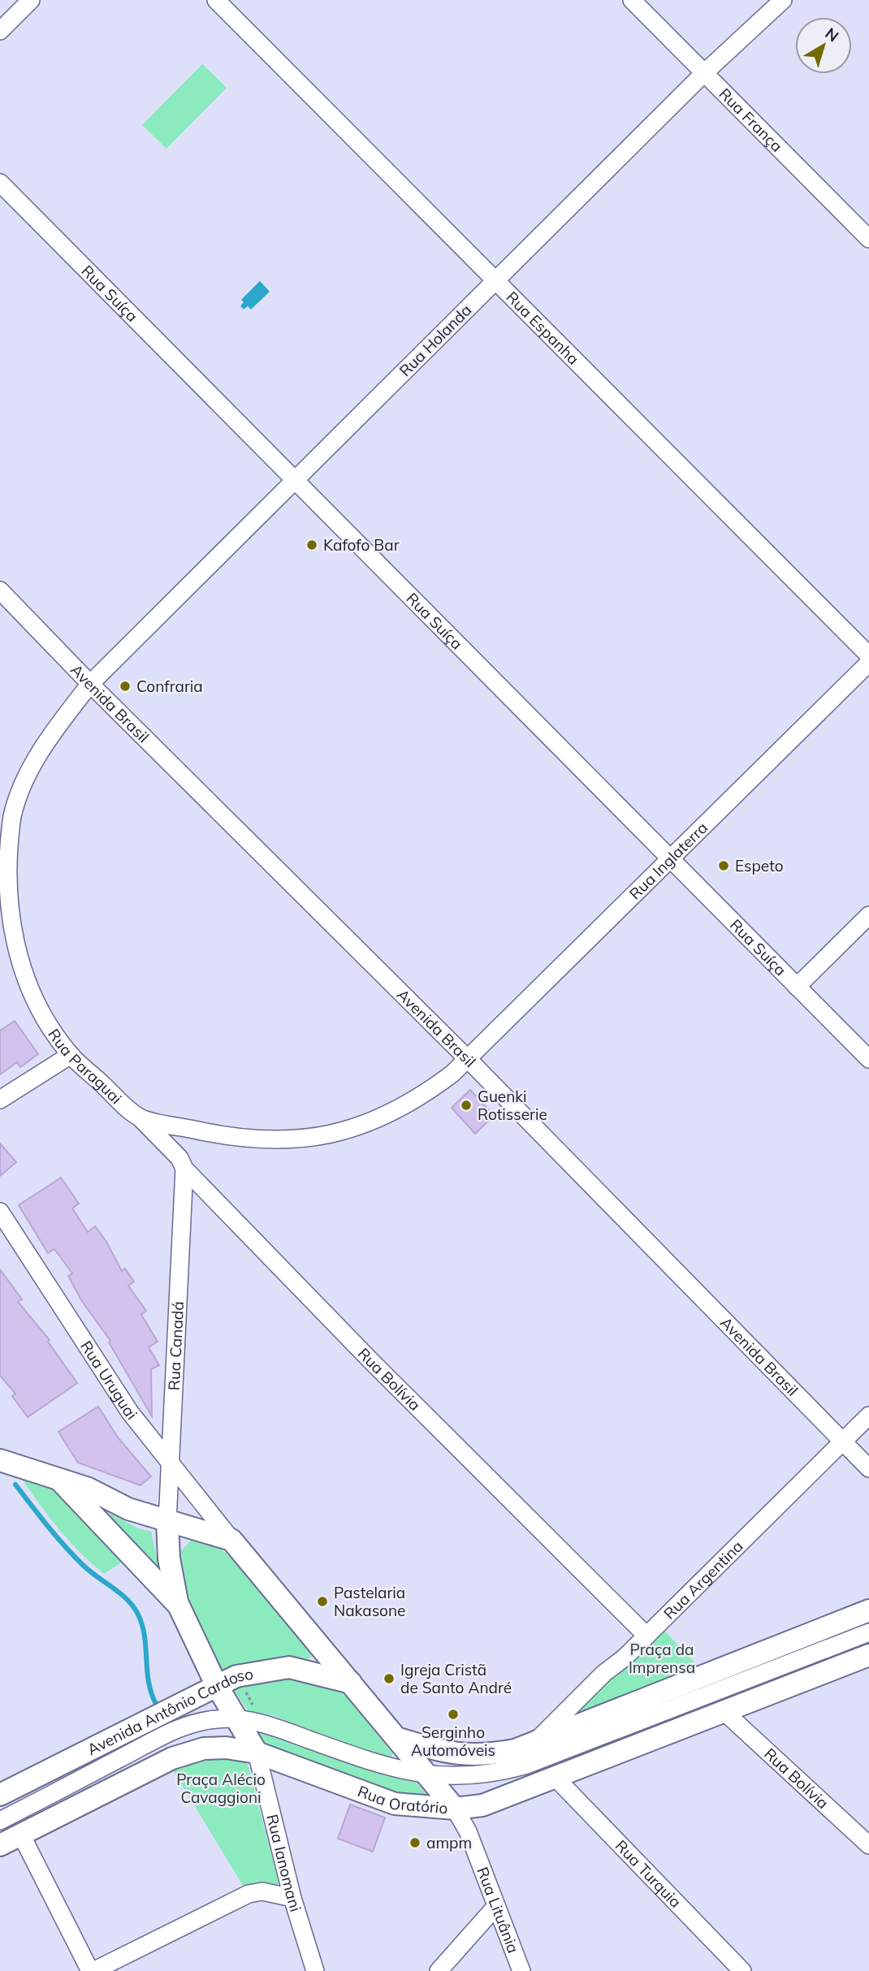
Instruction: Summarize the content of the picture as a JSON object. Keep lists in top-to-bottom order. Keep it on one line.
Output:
{"streets":{"main road":["Avenida Antônio Cardoso","Rua Oratório","Rua Lituânia"],"street":["Rua França","Rua Suíça","Rua Espanha","Rua Holanda","Avenida Brasil","Rua Inglaterra","Rua Paraguai","Rua Canadá","Rua Bolívia","Rua Uruguai","Rua Argentina","Rua Ianomani","Rua Turquia"]},"crossings":[["Rua França","Rua Holanda"],["Rua Suíça","Rua Holanda"],["Rua Suíça","Rua Inglaterra"],["Rua Espanha","Rua Holanda"],["Rua Holanda","Avenida Brasil"],["Rua Holanda","Rua Paraguai"],["Avenida Brasil","Rua Inglaterra"],["Avenida Brasil","Rua Paraguai"],["Avenida Brasil","Rua Argentina"],["Rua Inglaterra","Rua Paraguai"],["Rua Paraguai","Rua Bolívia"],["Rua Canadá","Rua Bolívia"],["Rua Canadá","Rua Uruguai"],["Rua Bolívia","Rua Argentina"],["Rua Bolívia","Rua Oratório"],["Rua Oratório","Rua Ianomani"],["Rua Oratório","Rua Turquia"],["Rua Oratório","Rua Lituânia"]],"parks":["Praça da Imprensa","Praça Alécio Cavaggioni"],"places":["Kafofo Bar","Confraria","Espeto","Guenki Rotisserie","Pastelaria Nakasone","Igreja Cristã de Santo André","Serginho Automóveis","ampm"],"north":"top right"}
